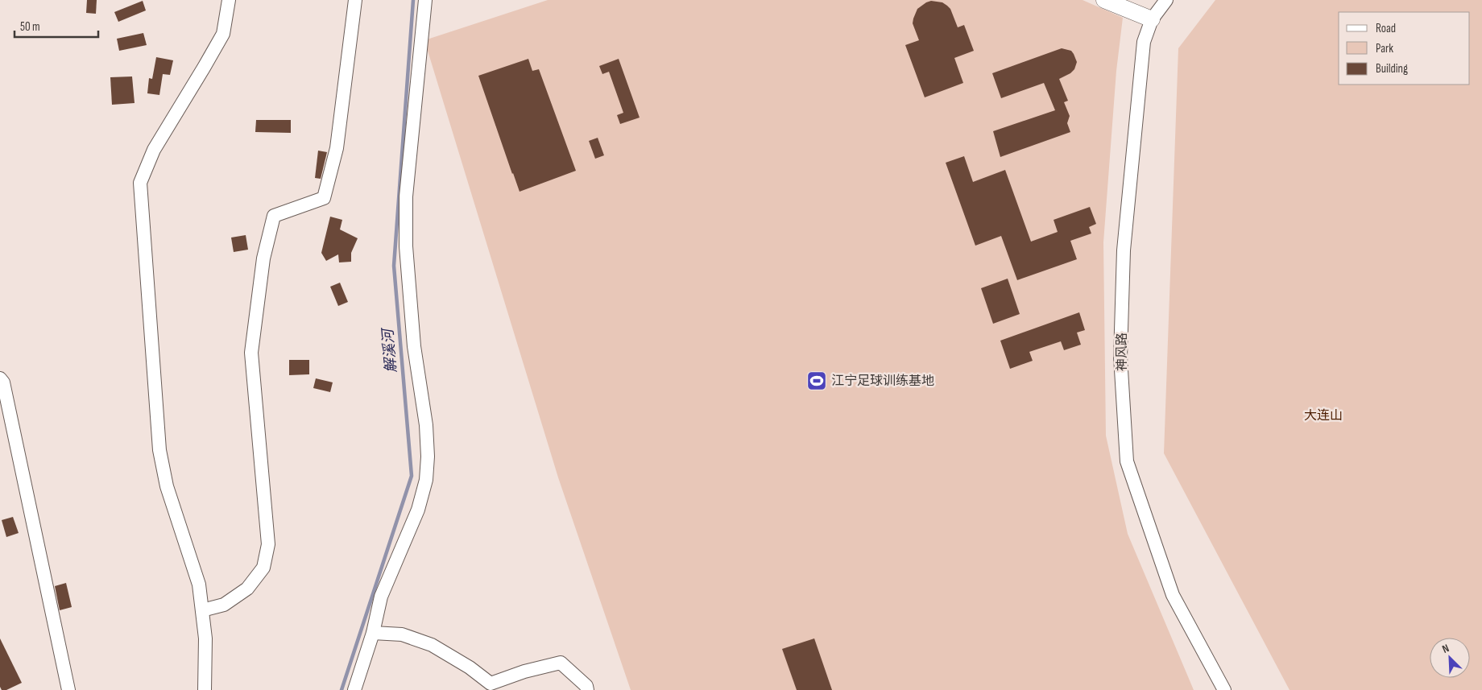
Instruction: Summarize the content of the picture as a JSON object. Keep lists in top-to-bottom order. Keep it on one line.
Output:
{"streets":{"street":["神风路"]},"water":["解溪河"],"parks":["大连山"],"places":{"sports":["江宁足球训练基地"]},"legend":["Road","Park","Building"],"scale_bar":"50 m","north":"top left"}
